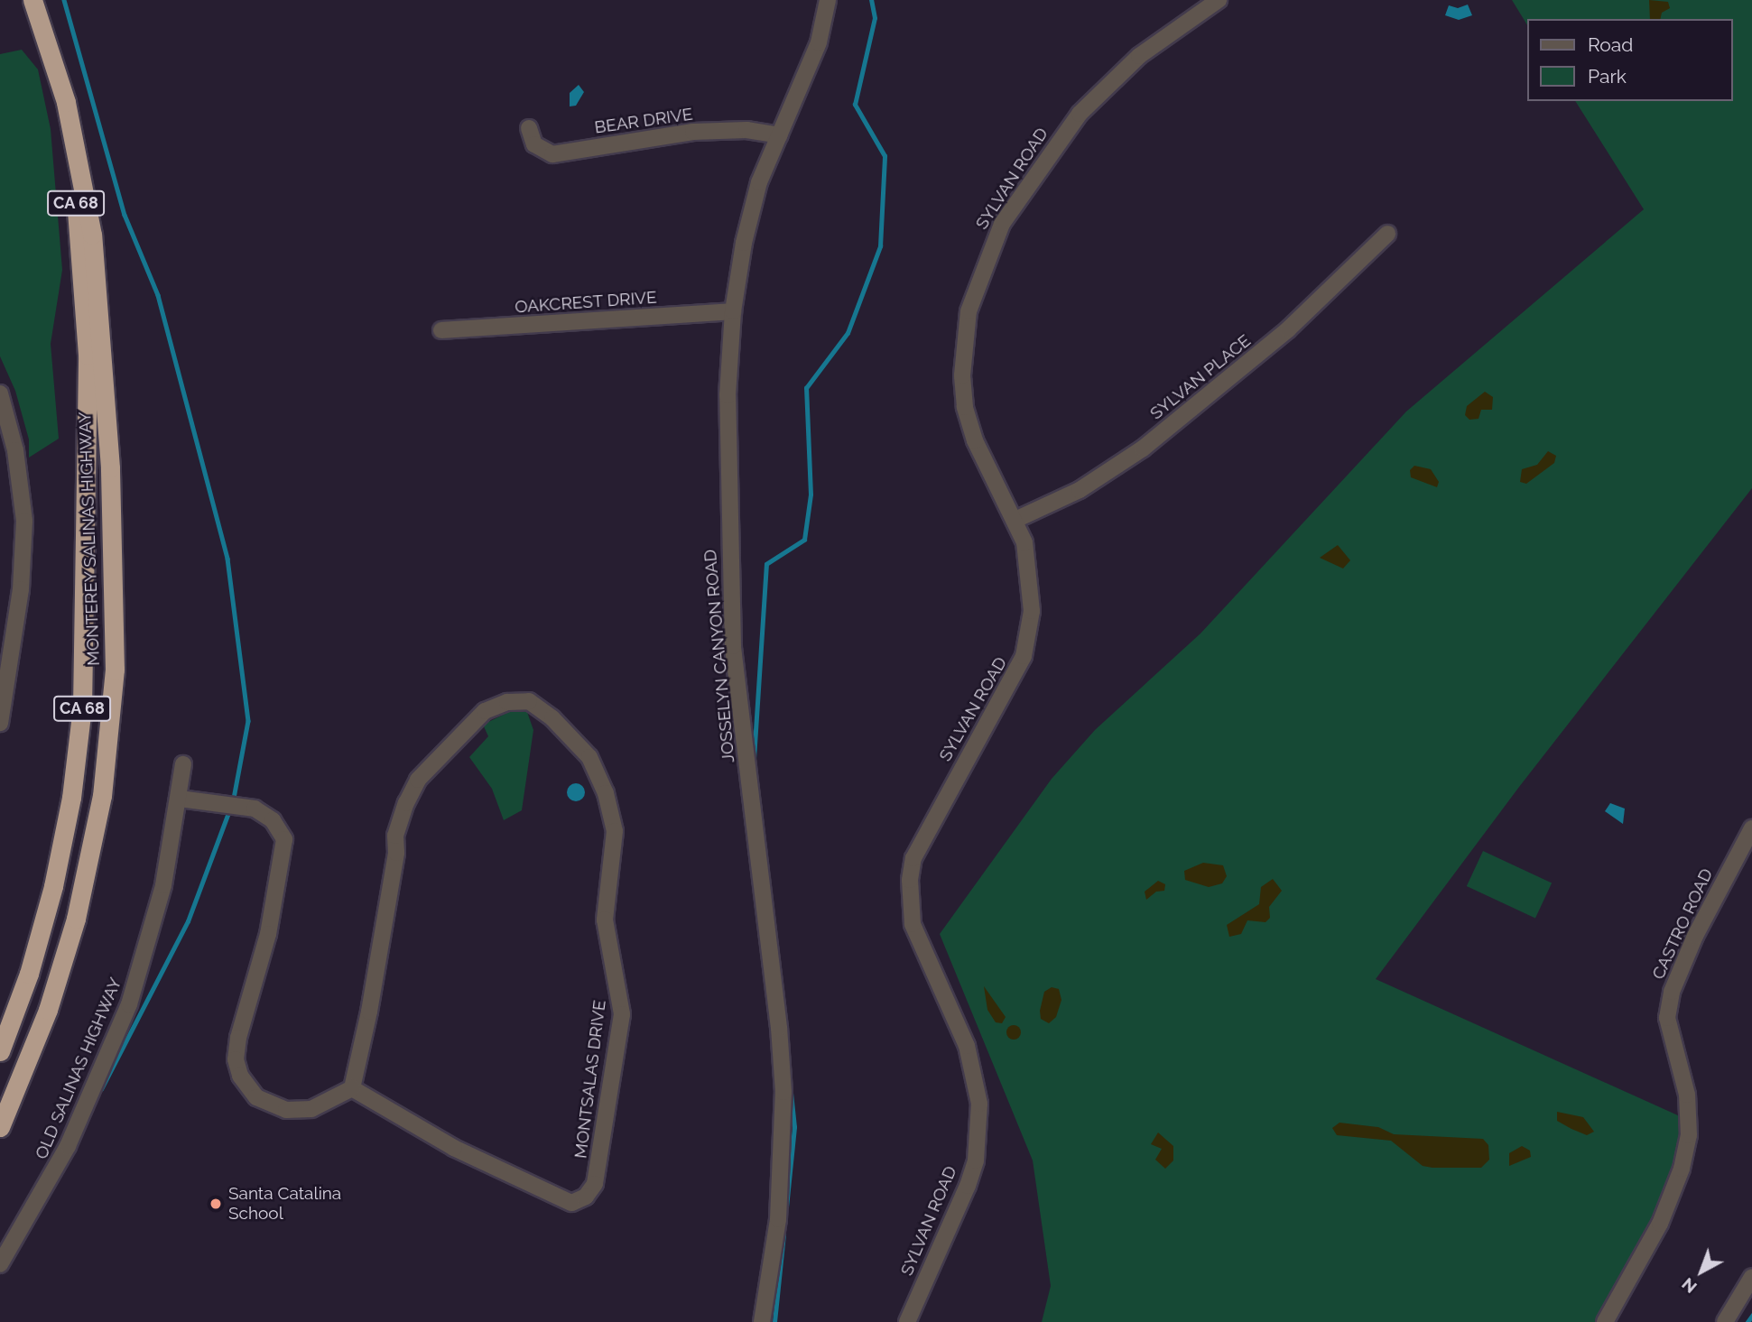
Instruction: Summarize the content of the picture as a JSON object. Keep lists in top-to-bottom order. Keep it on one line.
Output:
{"streets":{"highway":["CA 68","MONTEREY SALINAS HIGHWAY"],"street":["BEAR DRIVE","SYLVAN ROAD","OAKCREST DRIVE","SYLVAN PLACE","JOSSELYN CANYON ROAD","CASTRO ROAD","OLD SALINAS HIGHWAY","MONTSALAS DRIVE"]},"crossings":[["BEAR DRIVE","JOSSELYN CANYON ROAD"],["SYLVAN ROAD","SYLVAN PLACE"],["OAKCREST DRIVE","JOSSELYN CANYON ROAD"]],"places":["Santa Catalina School"],"legend":["Road","Park"],"north":"bottom left"}
